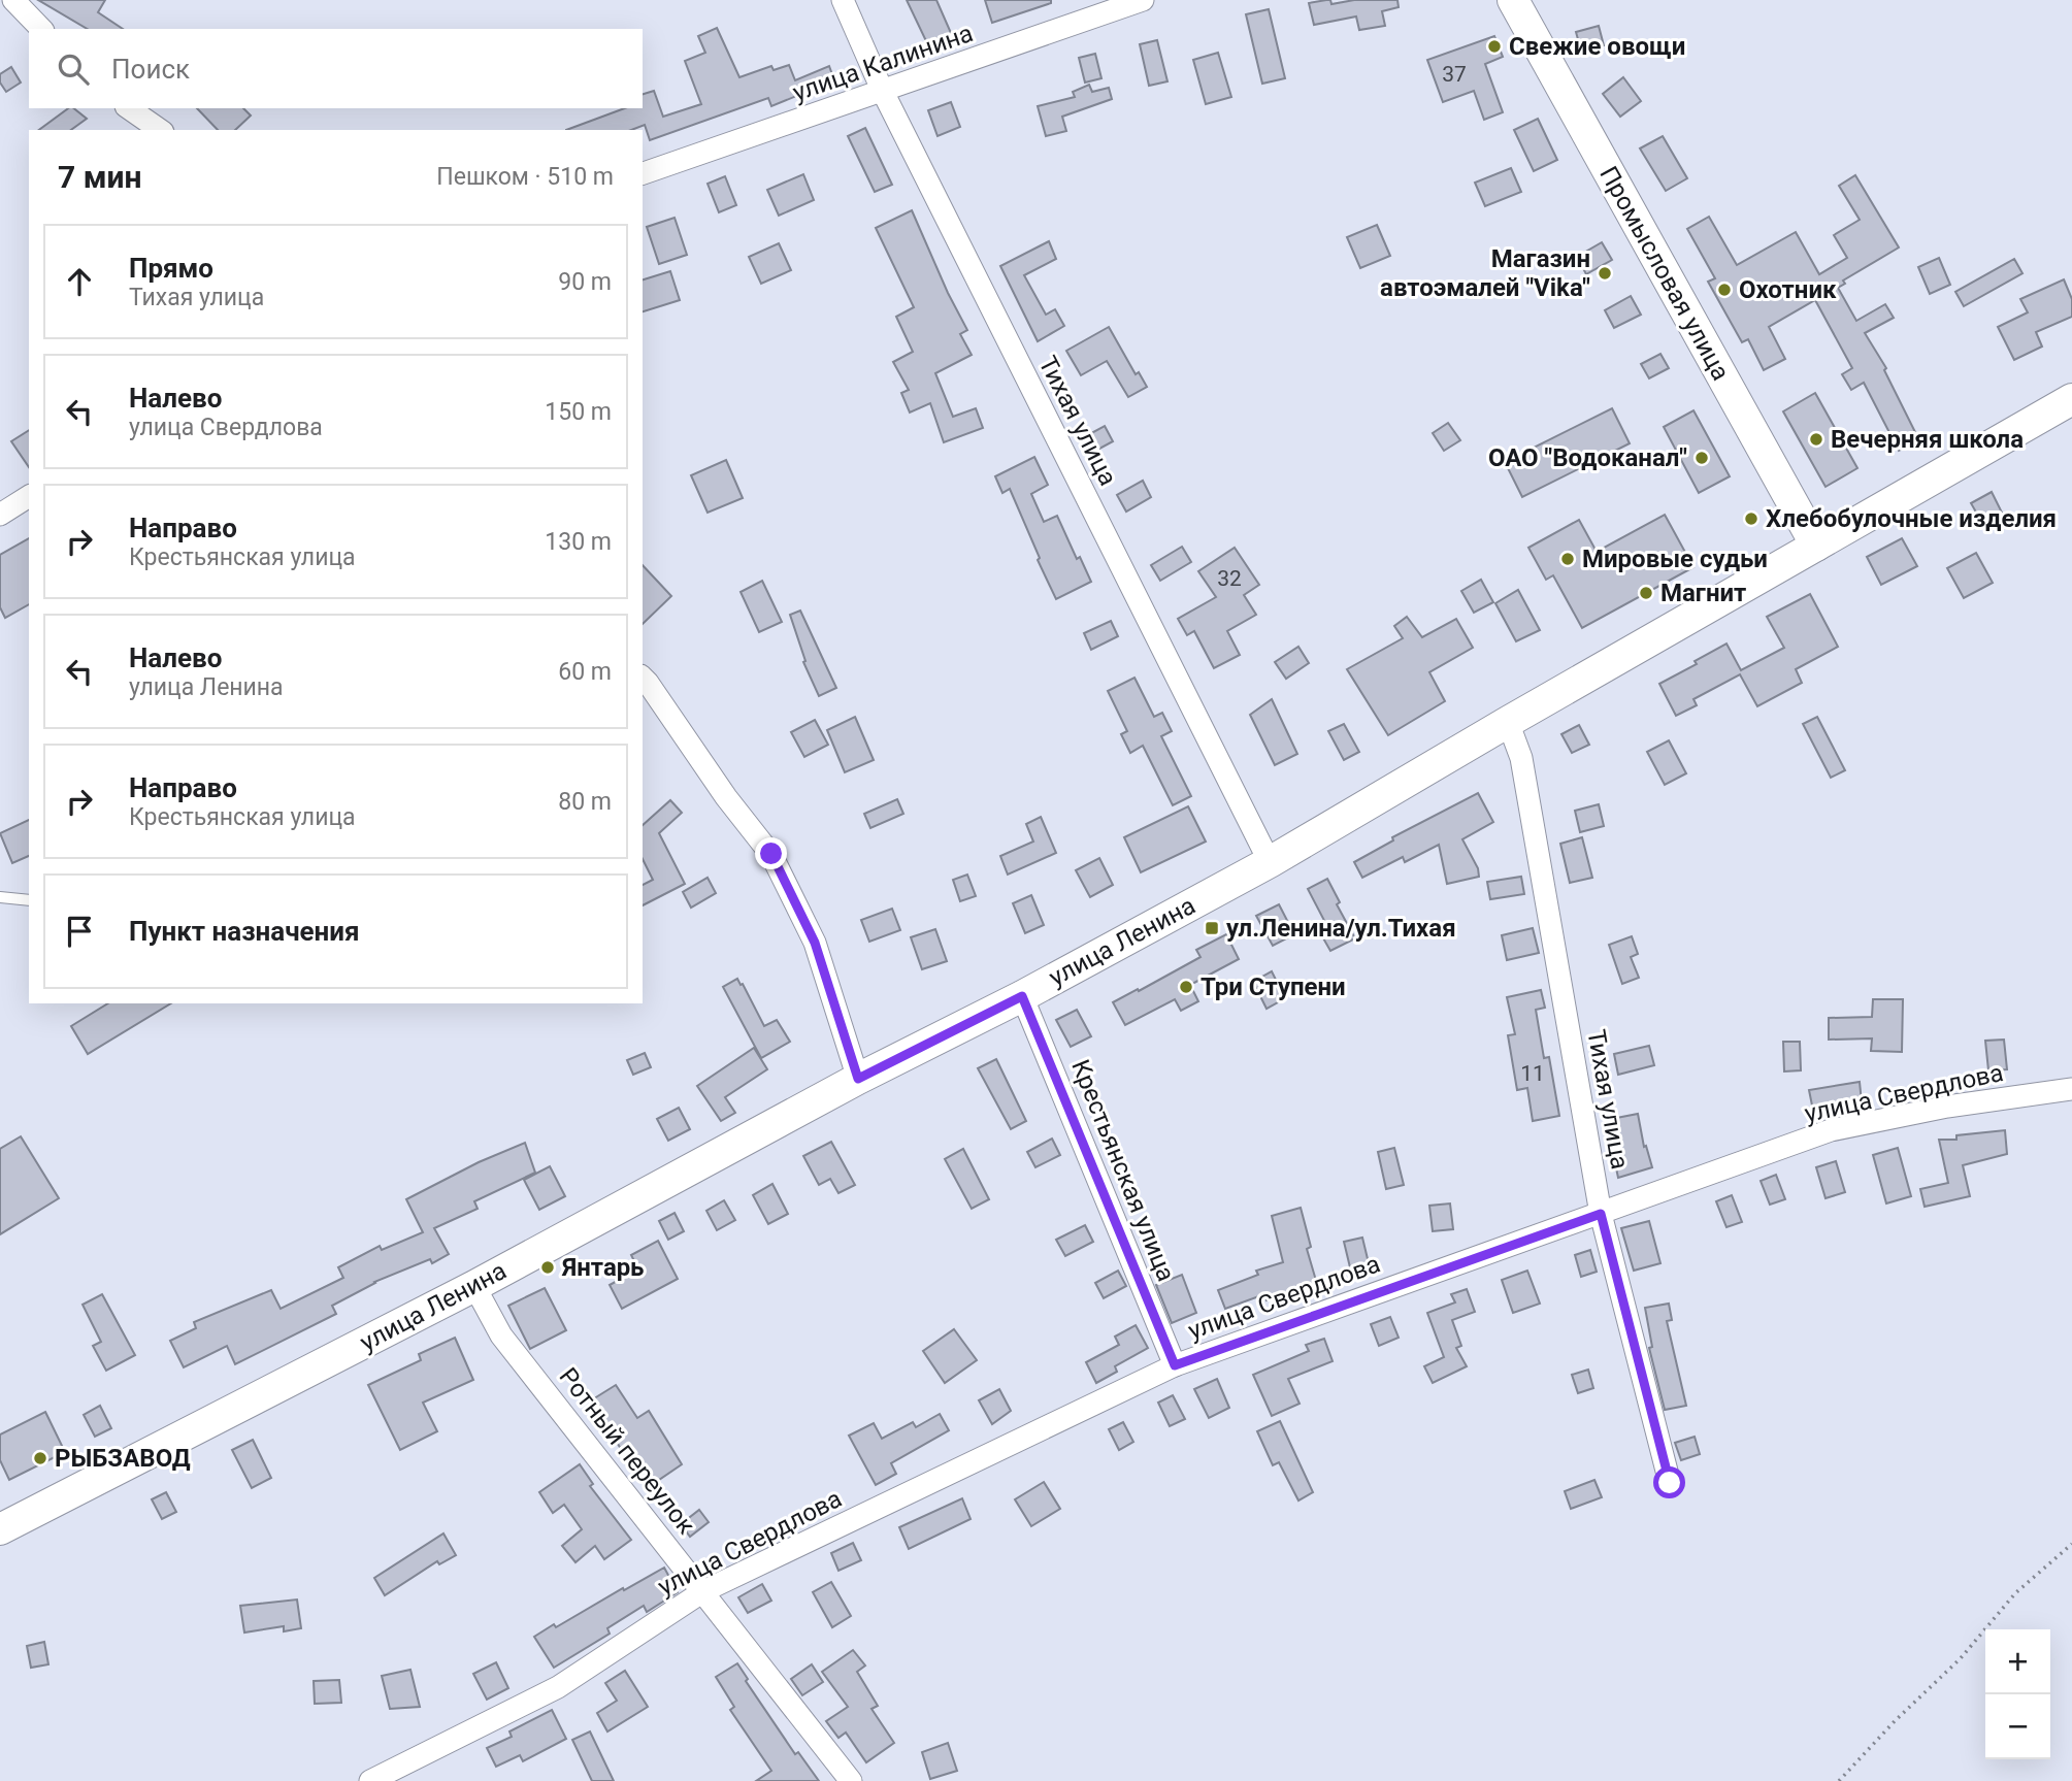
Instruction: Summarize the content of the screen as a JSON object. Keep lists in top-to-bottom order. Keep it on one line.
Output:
{"streets":{"main road":["Промысловая улица","улица Ленина"],"street":["улица Калинина","Тихая улица","улица Свердлова","Крестьянская улица","Ротный переулок"]},"crossings":[["улица Калинина","Тихая улица"],["Промысловая улица","улица Ленина"],["Тихая улица","улица Ленина"],["Тихая улица","улица Свердлова"],["улица Ленина","Крестьянская улица"],["улица Ленина","Ротный переулок"],["улица Свердлова","Крестьянская улица"],["улица Свердлова","Ротный переулок"]],"places":{"other":["Свежие овощи","Магазин автоэмалей \"Vika\"","Охотник","Вечерняя школа","ОАО \"Водоканал\"","Хлебобулочные изделия","Мировые судьи","Магнит","Три Ступени","Янтарь","РЫБЗАВОД"],"transit":["ул.Ленина/ул.Тихая"]},"house_numbers":["37","32","11"],"page":{"search":"Поиск","heading":["7 мин","Пешком · 510 m"],"list":[["Прямо","Тихая улица","90 m"],["Налево","улица Свердлова","150 m"],["Направо","Крестьянская улица","130 m"],["Налево","улица Ленина","60 m"],["Направо","Крестьянская улица","80 m"],"Пункт назначения"],"map_buttons":["+","−"]}}
